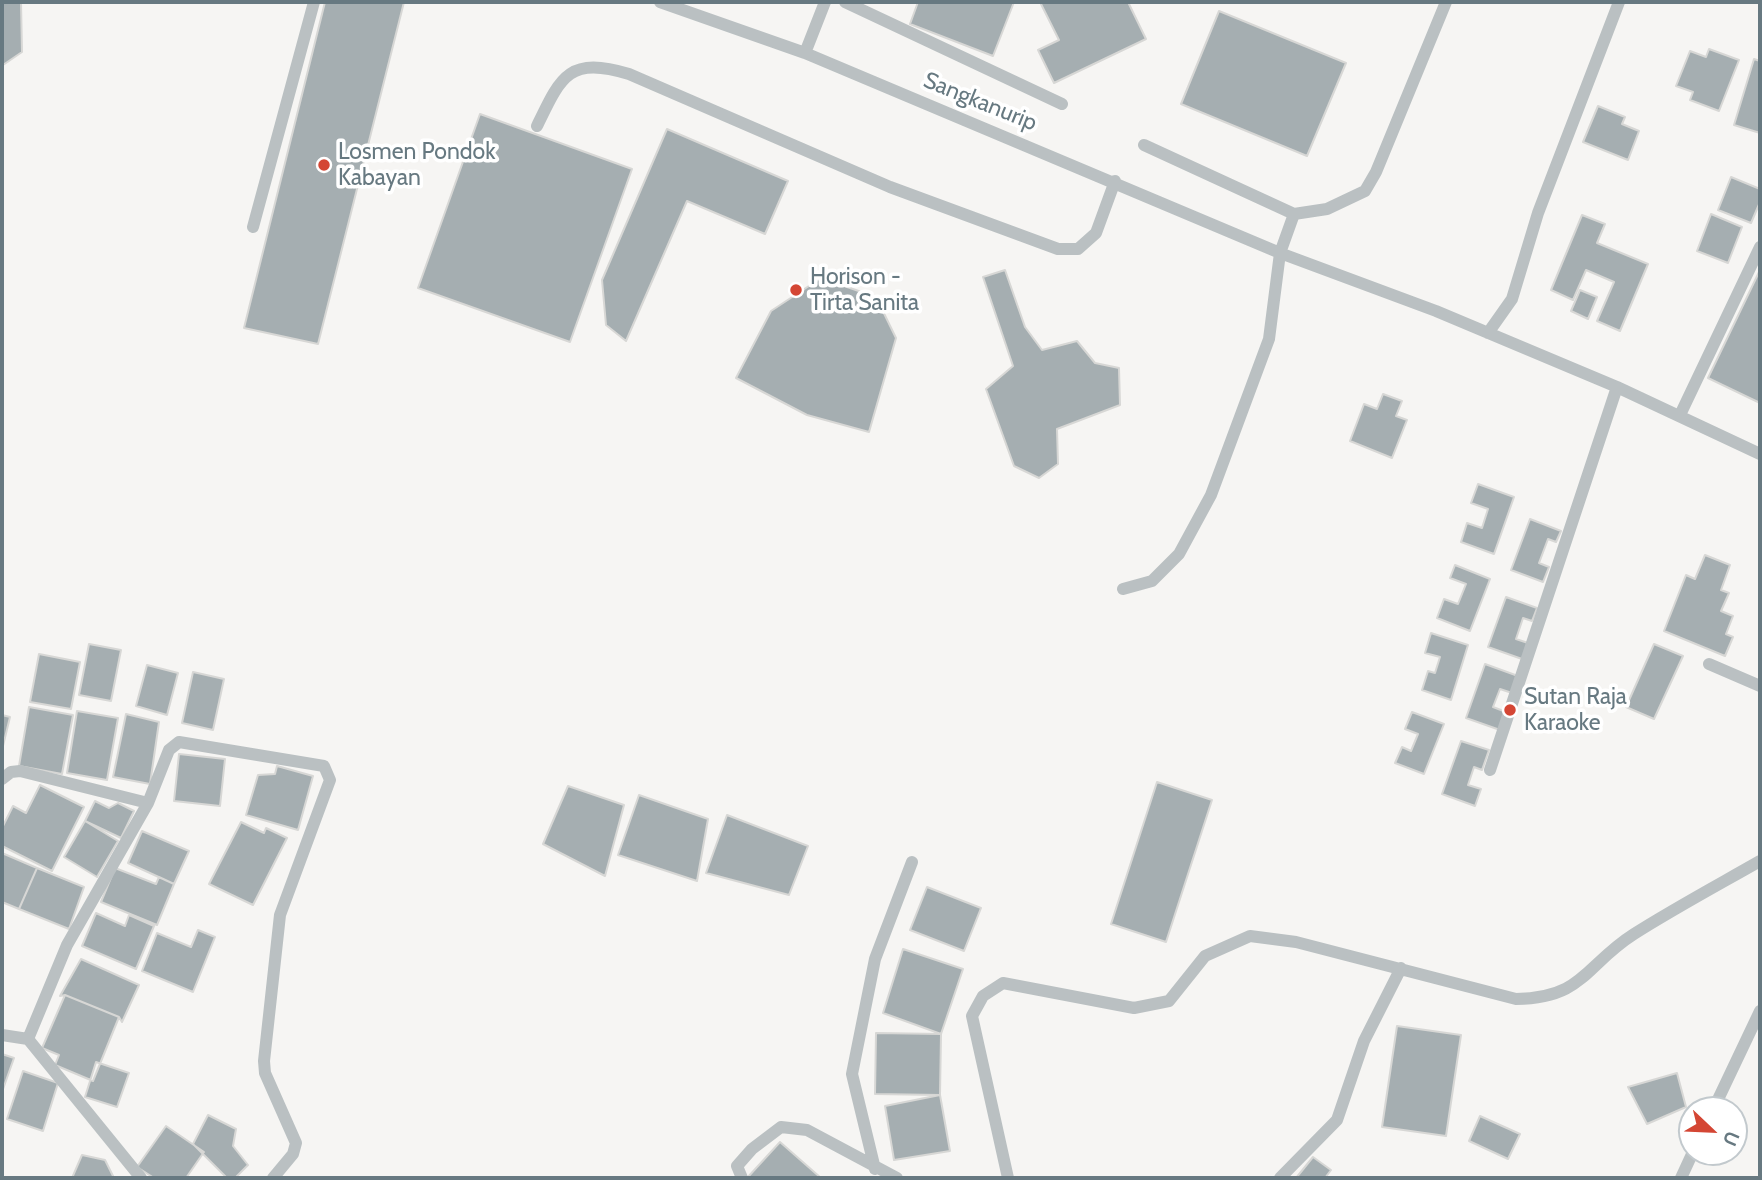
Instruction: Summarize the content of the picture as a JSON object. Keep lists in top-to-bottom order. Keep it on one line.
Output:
{"streets":{"street":["Sangkanurip"]},"places":["Losmen Pondok Kabayan","Horison - Tirta Sanita","Sutan Raja Karaoke"],"north":"bottom right"}
